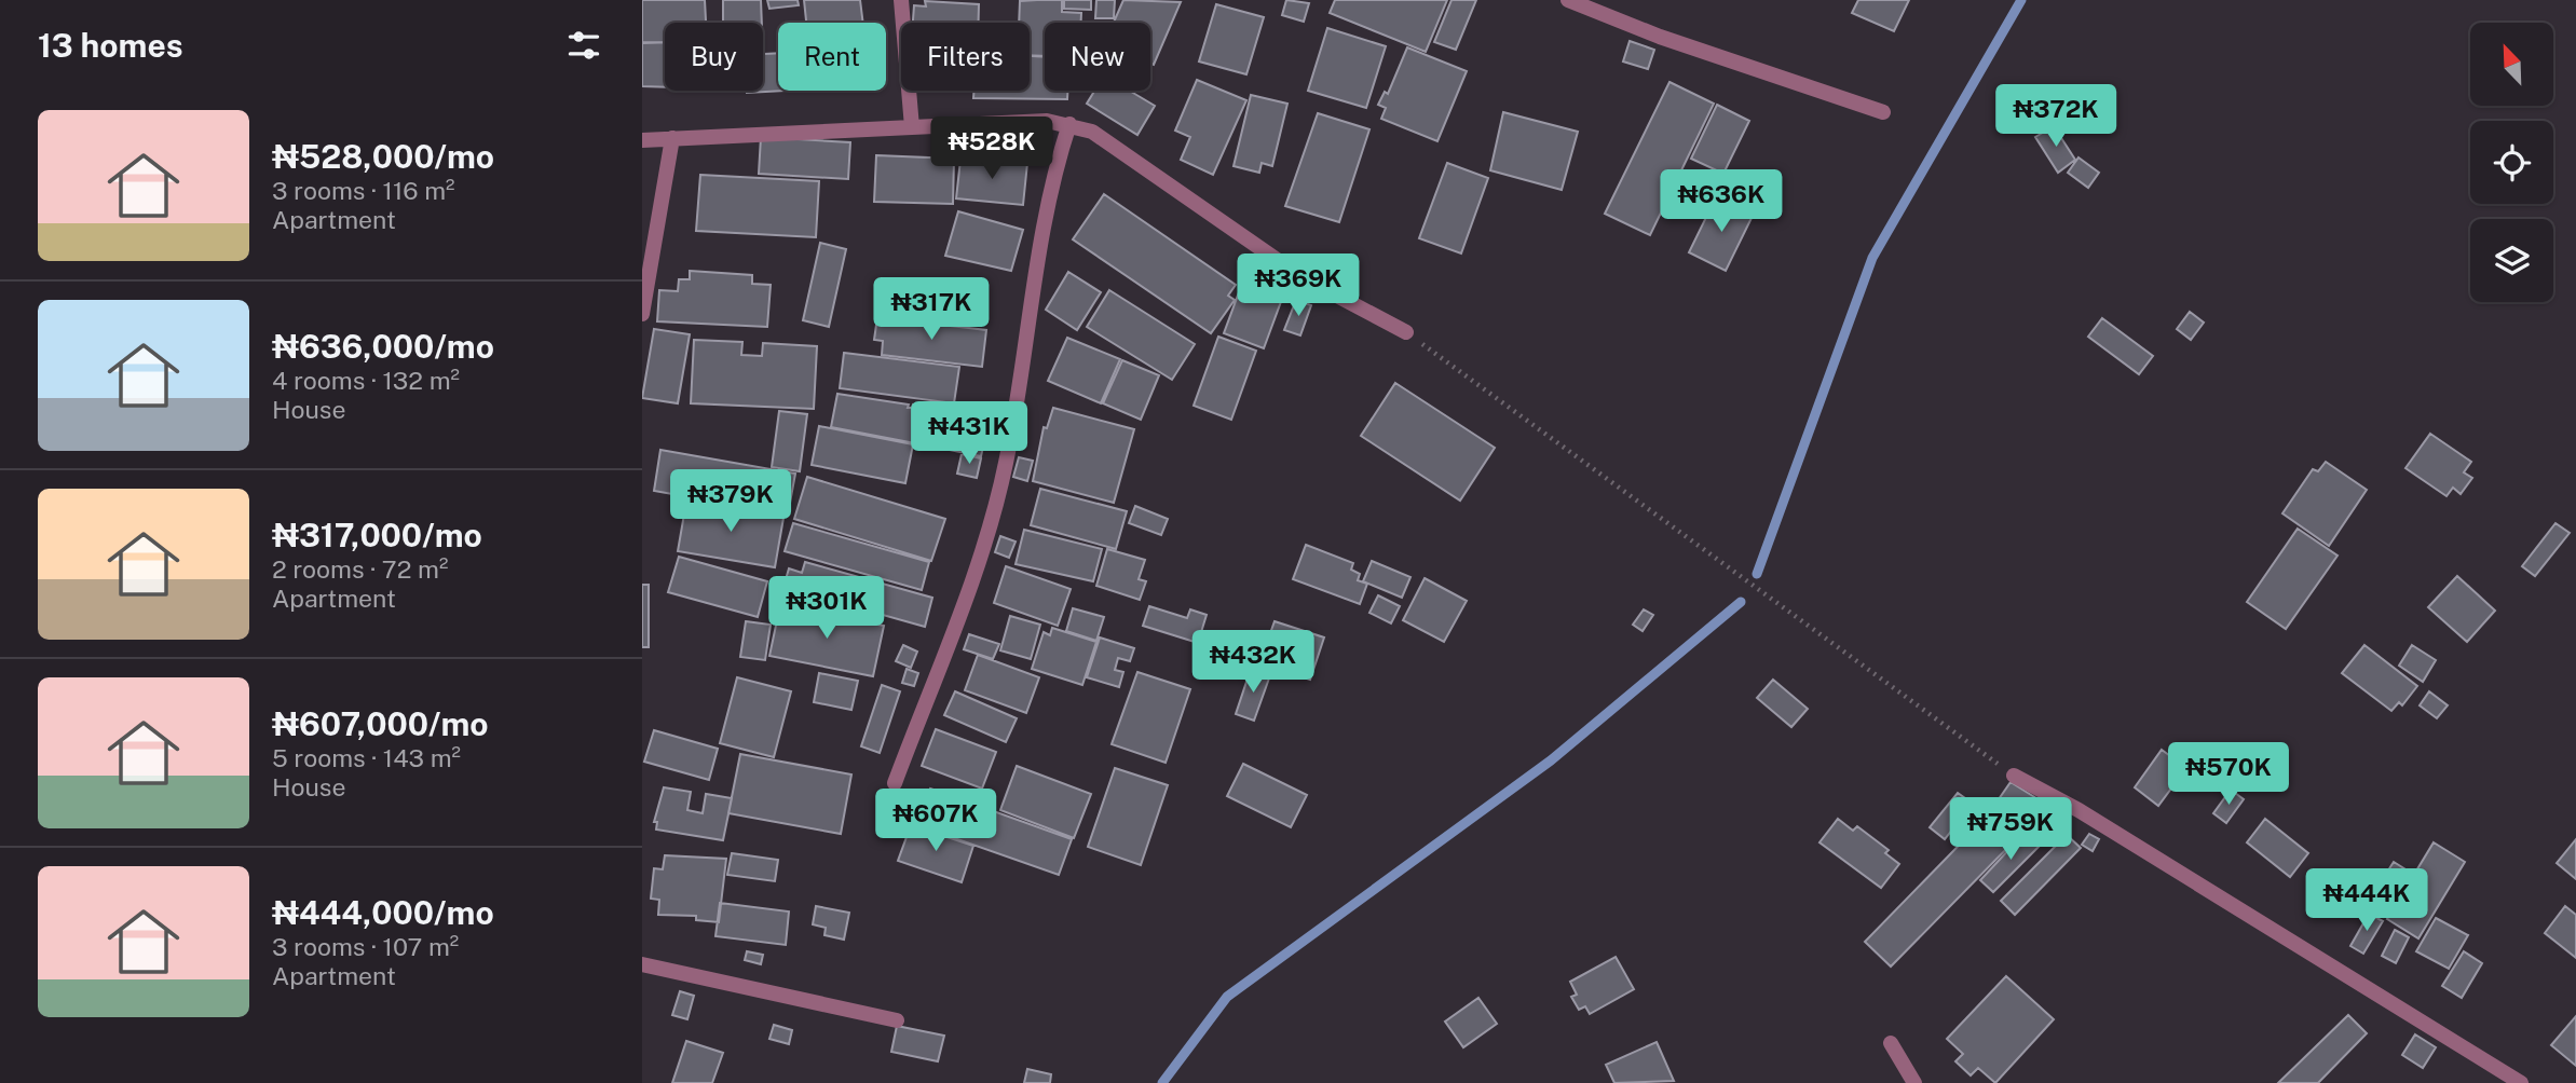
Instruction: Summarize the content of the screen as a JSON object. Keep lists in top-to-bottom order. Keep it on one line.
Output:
{"north":"top left","page":{"heading":"13 homes","chip":["Buy","Rent","Filters","New"],"price":["₦372K","₦528K","₦636K","₦369K","₦317K","₦431K","₦379K","₦301K","₦432K","₦570K","₦607K","₦759K","₦444K"],"list":[{"name":"₦528,000/mo","note":"3 rooms · 116 m² · Apartment"},{"name":"₦636,000/mo","note":"4 rooms · 132 m² · House"},{"name":"₦317,000/mo","note":"2 rooms · 72 m² · Apartment"},{"name":"₦607,000/mo","note":"5 rooms · 143 m² · House"},{"name":"₦444,000/mo","note":"3 rooms · 107 m² · Apartment"}]}}
